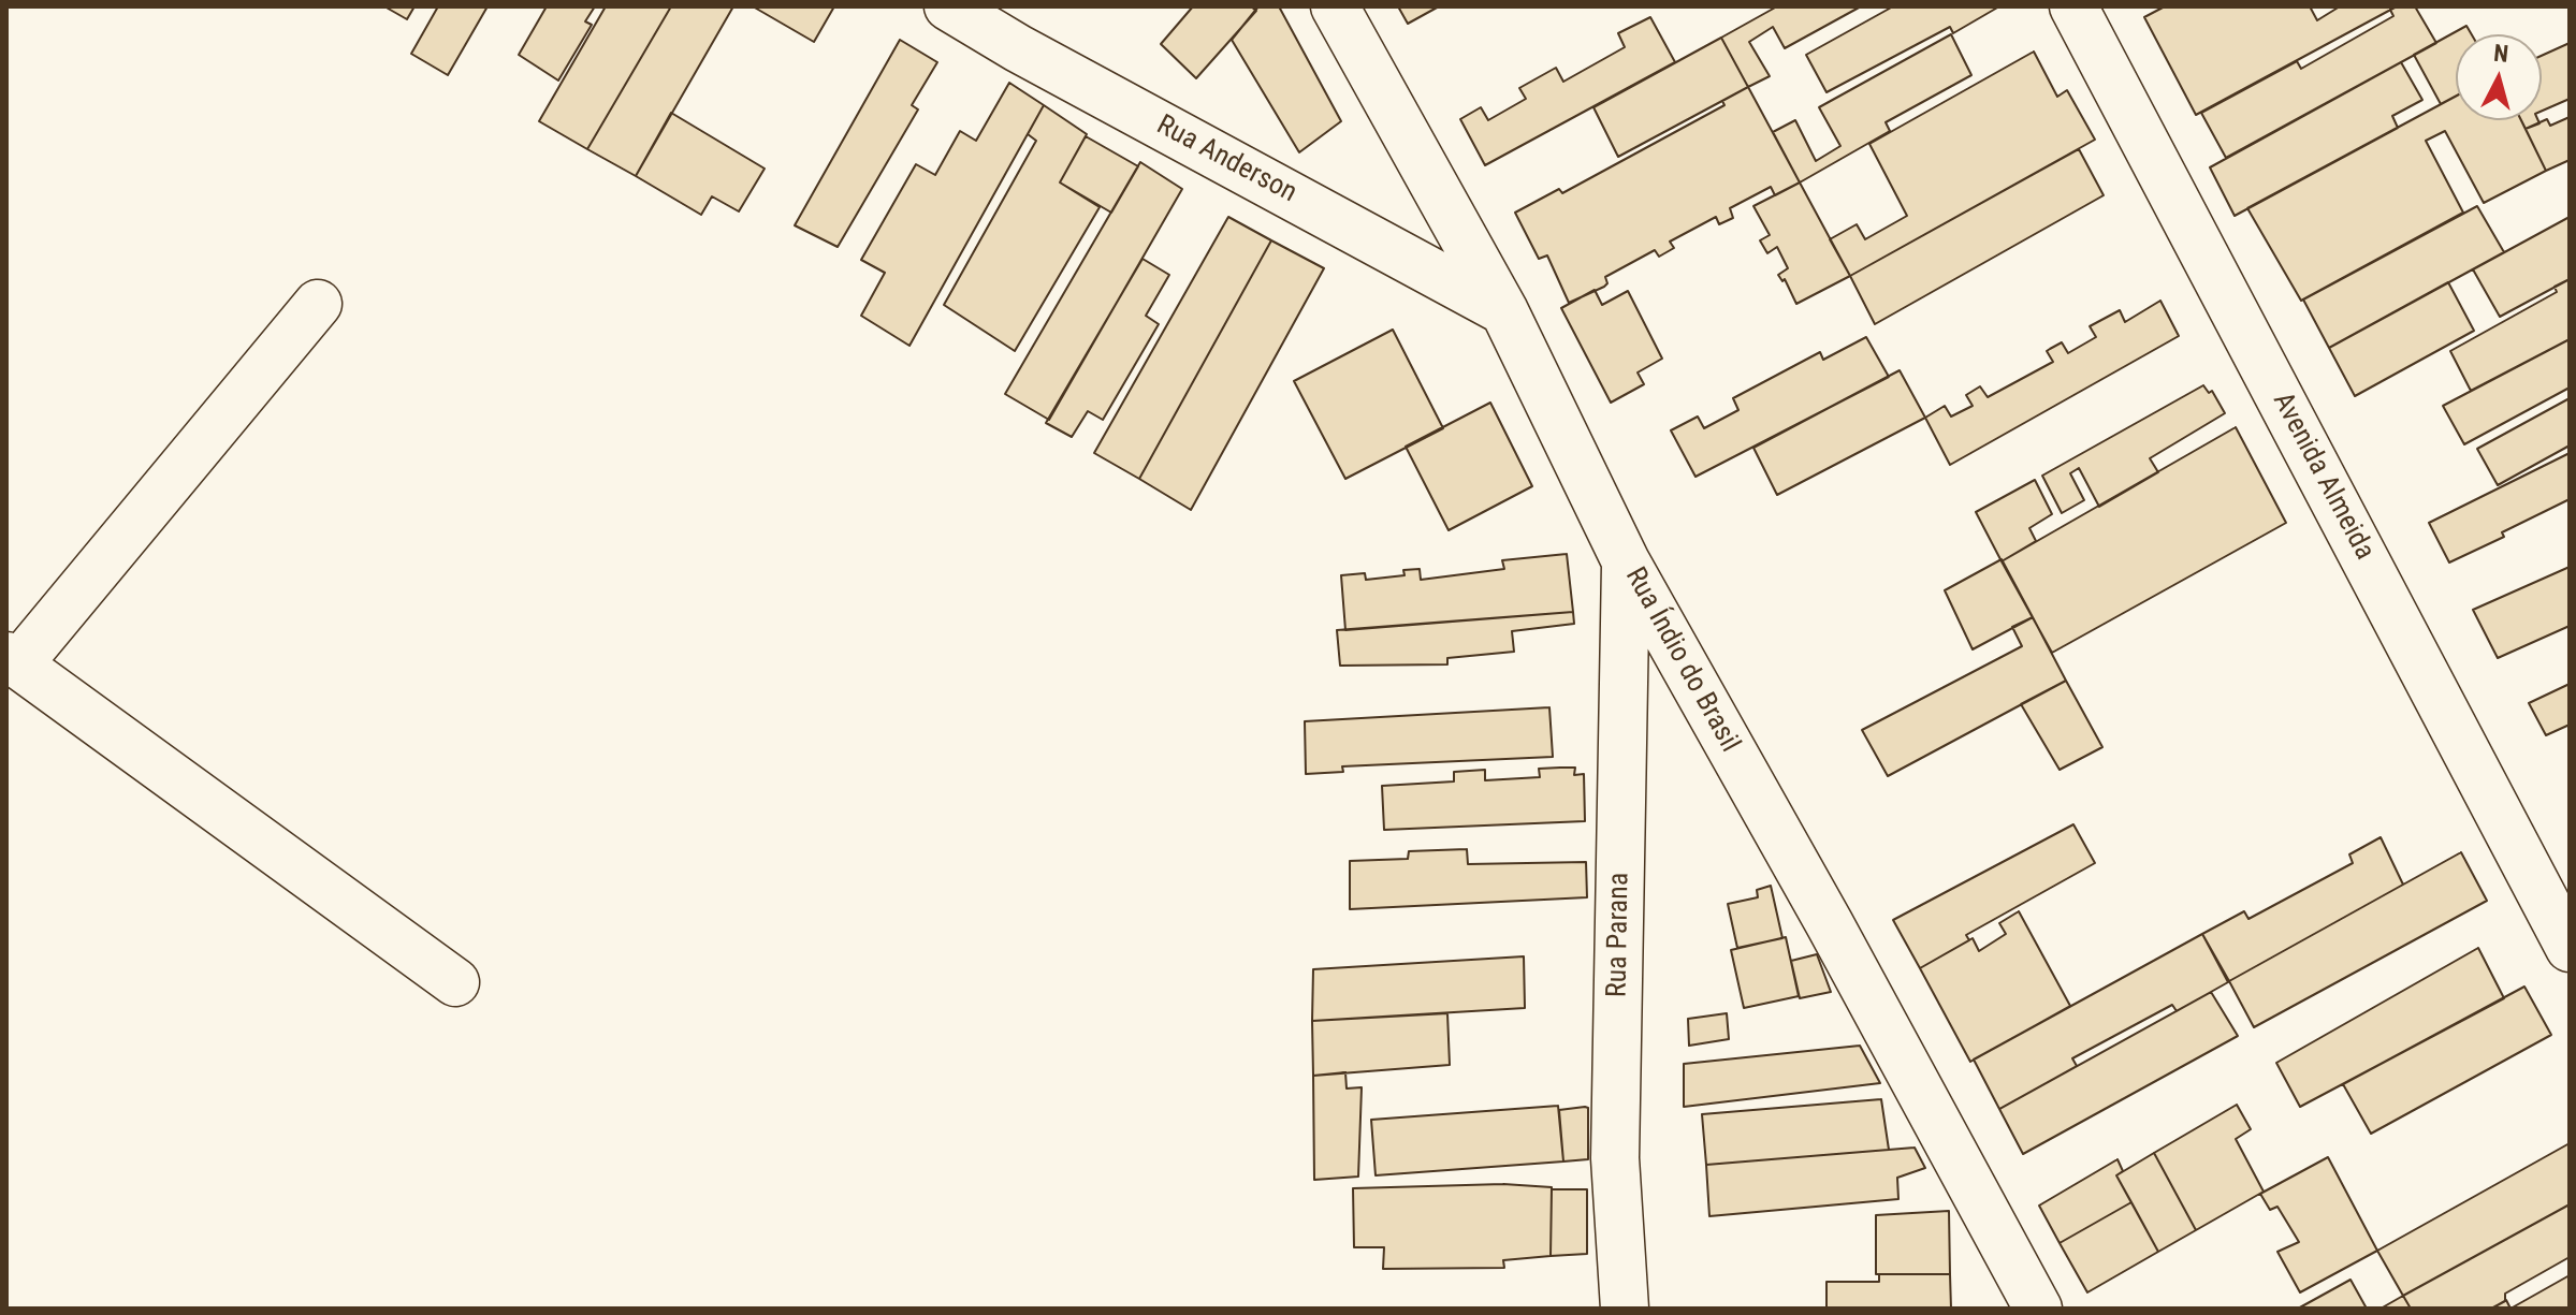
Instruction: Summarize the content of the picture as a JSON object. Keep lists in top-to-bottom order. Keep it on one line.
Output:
{"streets":{"street":["Rua Anderson","Avenida Almeida","Rua Índio do Brasil","Rua Parana"]},"crossings":[["Rua Anderson","Rua Índio do Brasil"],["Rua Índio do Brasil","Rua Parana"]],"north":"top"}
